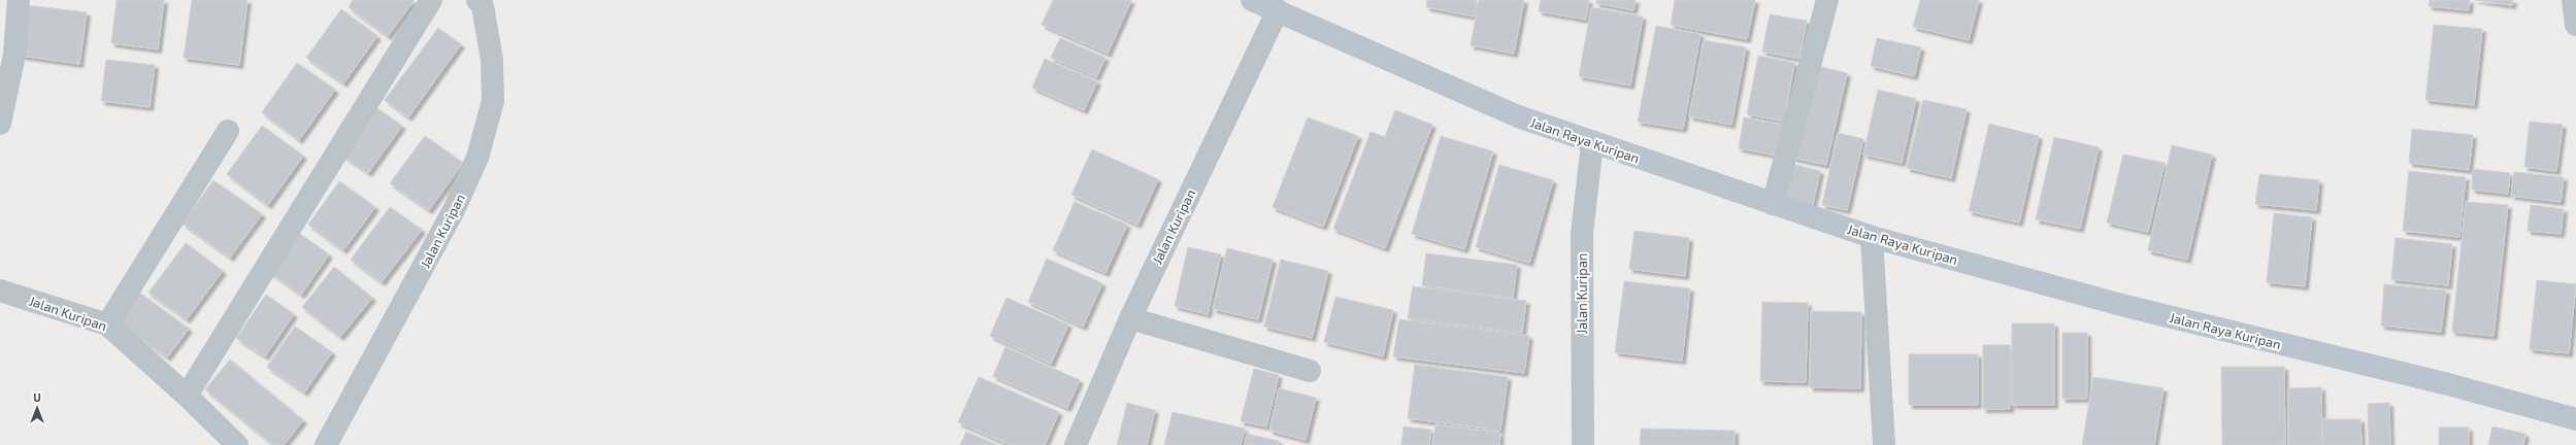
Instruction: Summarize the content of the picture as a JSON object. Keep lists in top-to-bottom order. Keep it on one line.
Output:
{"streets":{"street":["Jalan Raya Kuripan","Jalan Kuripan"]},"crossings":[["Jalan Raya Kuripan","Jalan Kuripan"]],"north":"top"}
